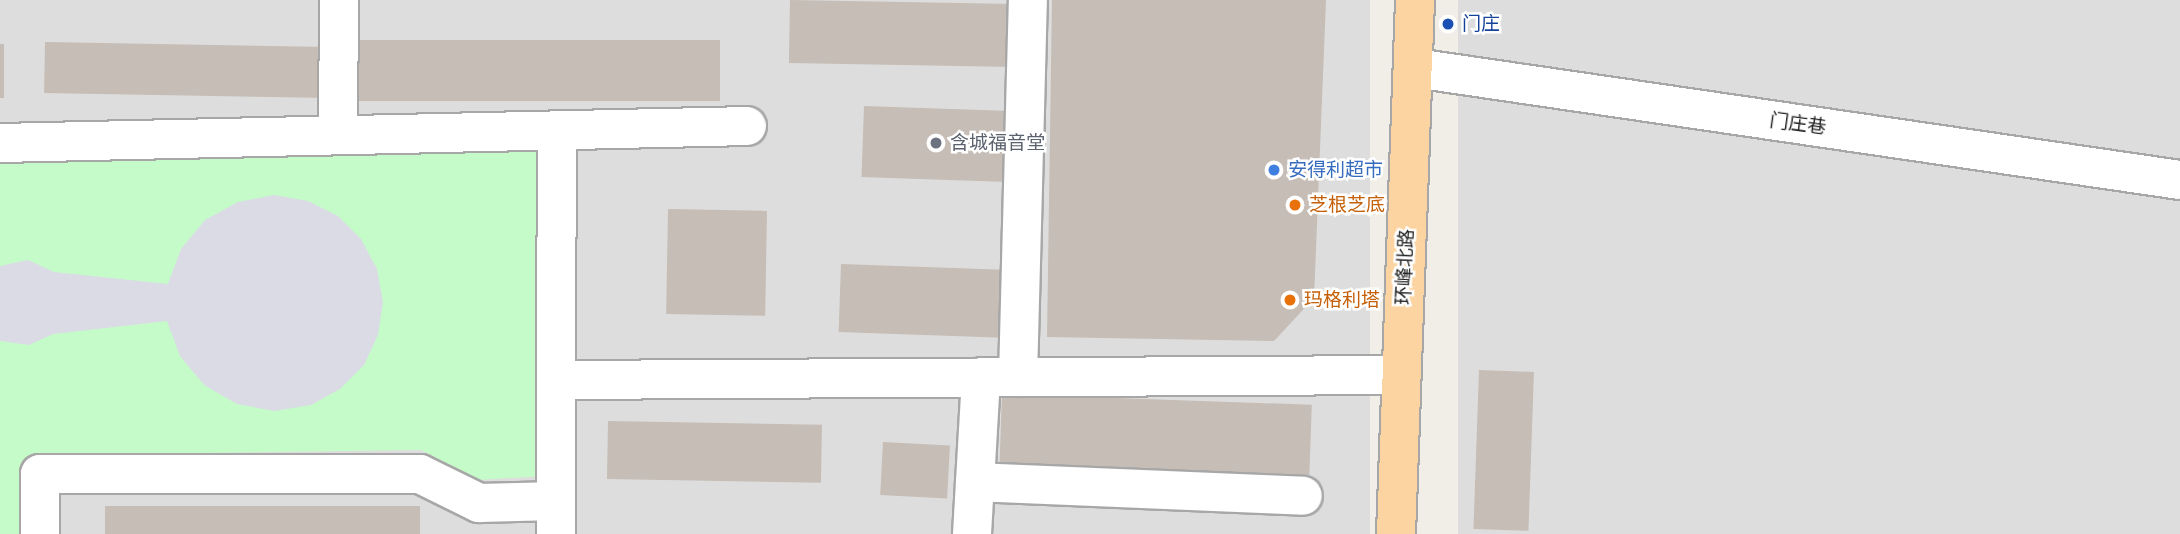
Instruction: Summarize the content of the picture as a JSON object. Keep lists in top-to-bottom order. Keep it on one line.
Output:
{"streets":{"main road":["环峰北路"],"street":["门庄巷"]},"crossings":[["门庄巷","环峰北路"]],"places":["门庄","含城福音堂","安得利超市","芝根芝底","玛格利塔"]}
